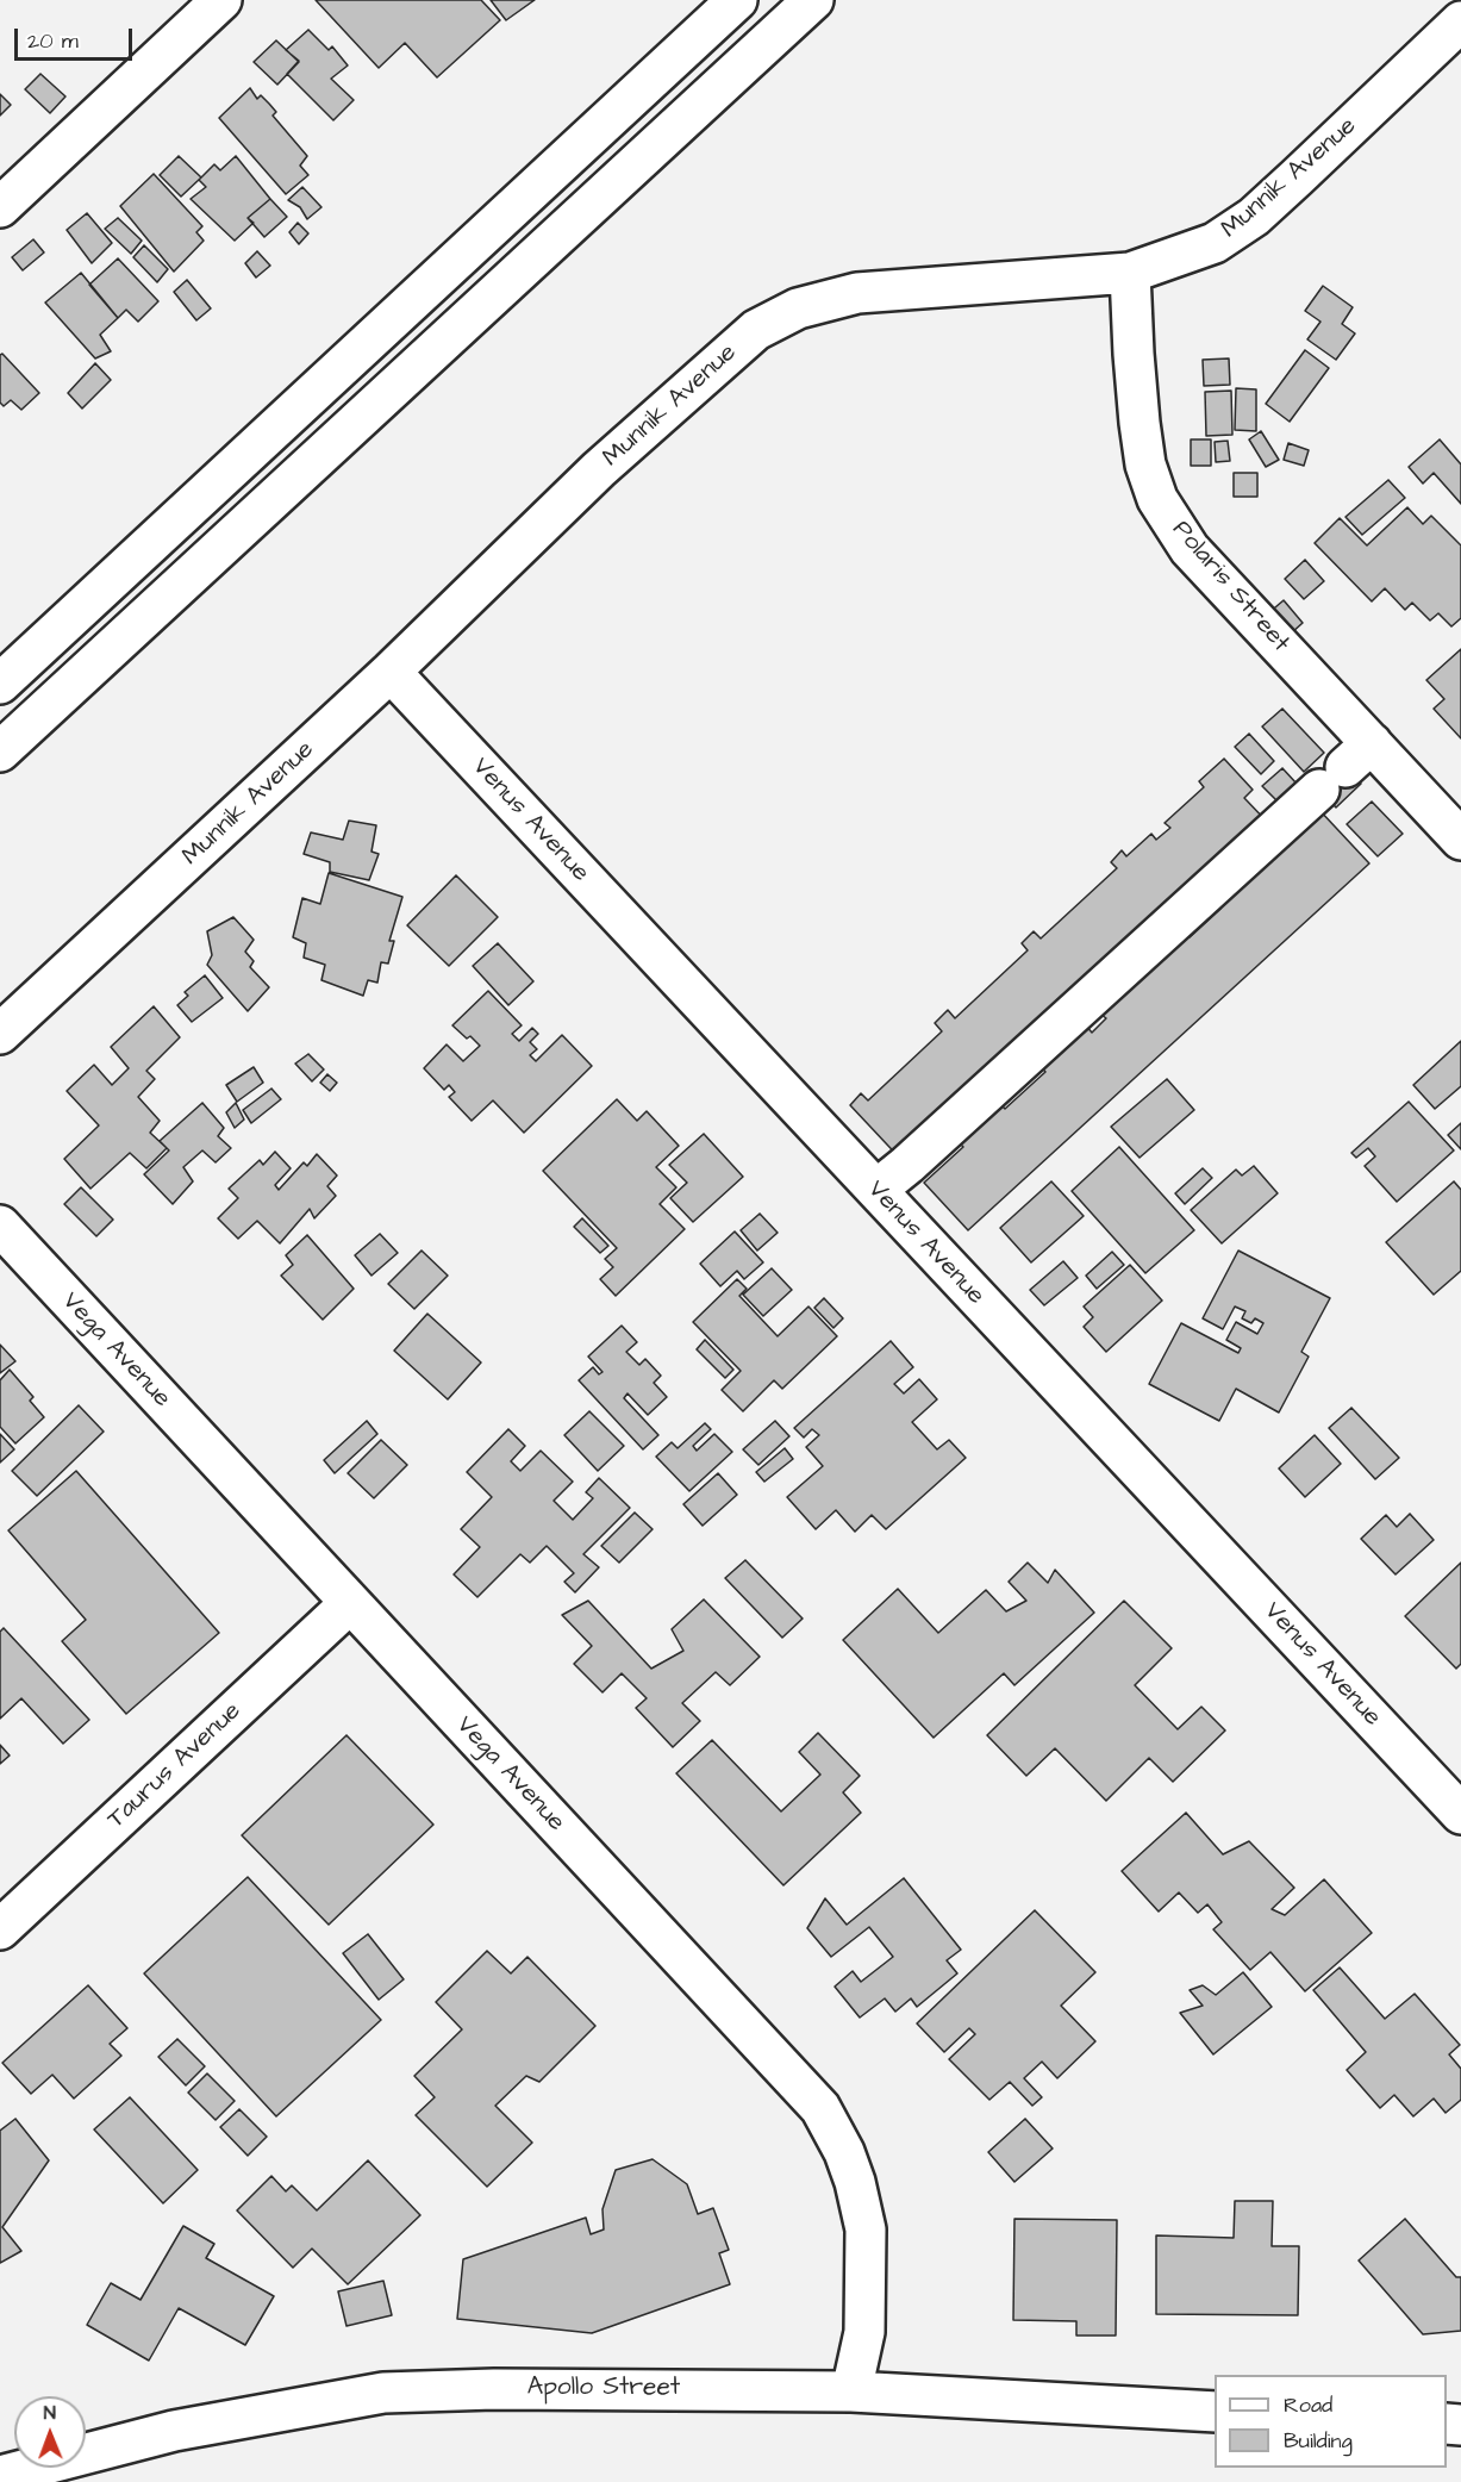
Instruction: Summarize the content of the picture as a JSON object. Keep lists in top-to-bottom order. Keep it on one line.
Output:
{"streets":{"street":["Munnik Avenue","Polaris Street","Venus Avenue","Vega Avenue","Taurus Avenue","Apollo Street"]},"crossings":[["Munnik Avenue","Polaris Street"],["Munnik Avenue","Venus Avenue"],["Vega Avenue","Taurus Avenue"],["Vega Avenue","Apollo Street"]],"legend":["Road","Building"],"scale_bar":"20 m","north":"top"}
